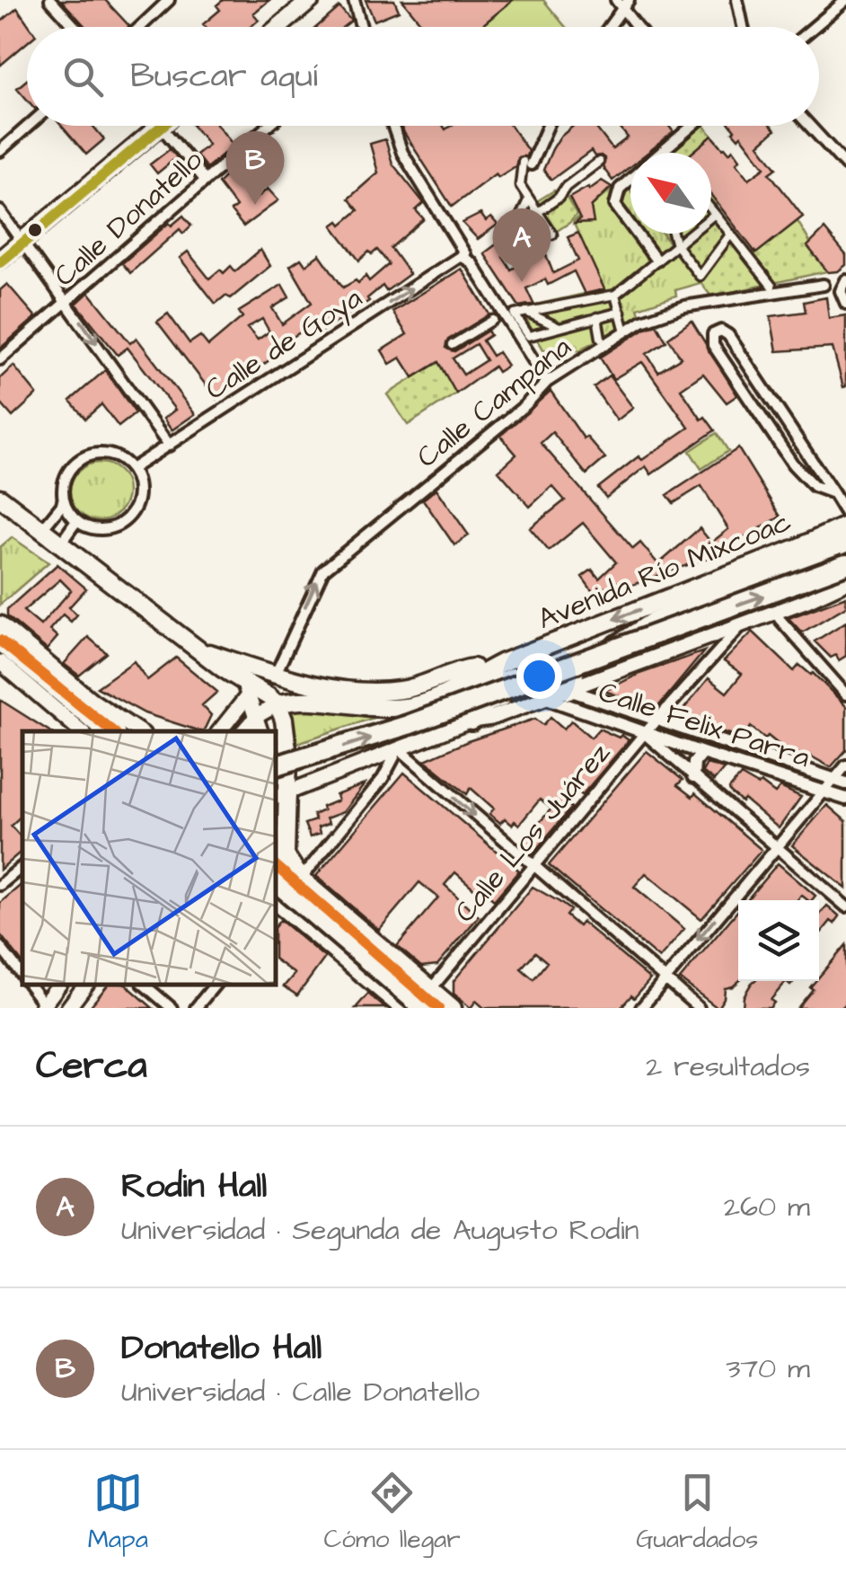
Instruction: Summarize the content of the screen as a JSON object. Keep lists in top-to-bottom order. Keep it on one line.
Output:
{"streets":{"main road":["Avenida Río Mixcoac"],"street":["Calle Donatello","Calle de Goya","Calle Campana","Calle Felix Parra","Calle Los Juárez"]},"crossings":[["Calle Campana","Avenida Río Mixcoac"],["Avenida Río Mixcoac","Calle Felix Parra"],["Calle Felix Parra","Calle Los Juárez"]],"one_way":["Calle de Goya","Calle Campana"],"north":"top left","page":{"search":"Buscar aquí","pins":["B","A"],"heading":["Cerca","2 resultados"],"list":[{"mark":"A","name":"Rodin Hall","note":"Universidad · Segunda de Augusto Rodin","value":"260 m"},{"mark":"B","name":"Donatello Hall","note":"Universidad · Calle Donatello","value":"370 m"}],"nav":["Mapa","Cómo llegar","Guardados"]}}
